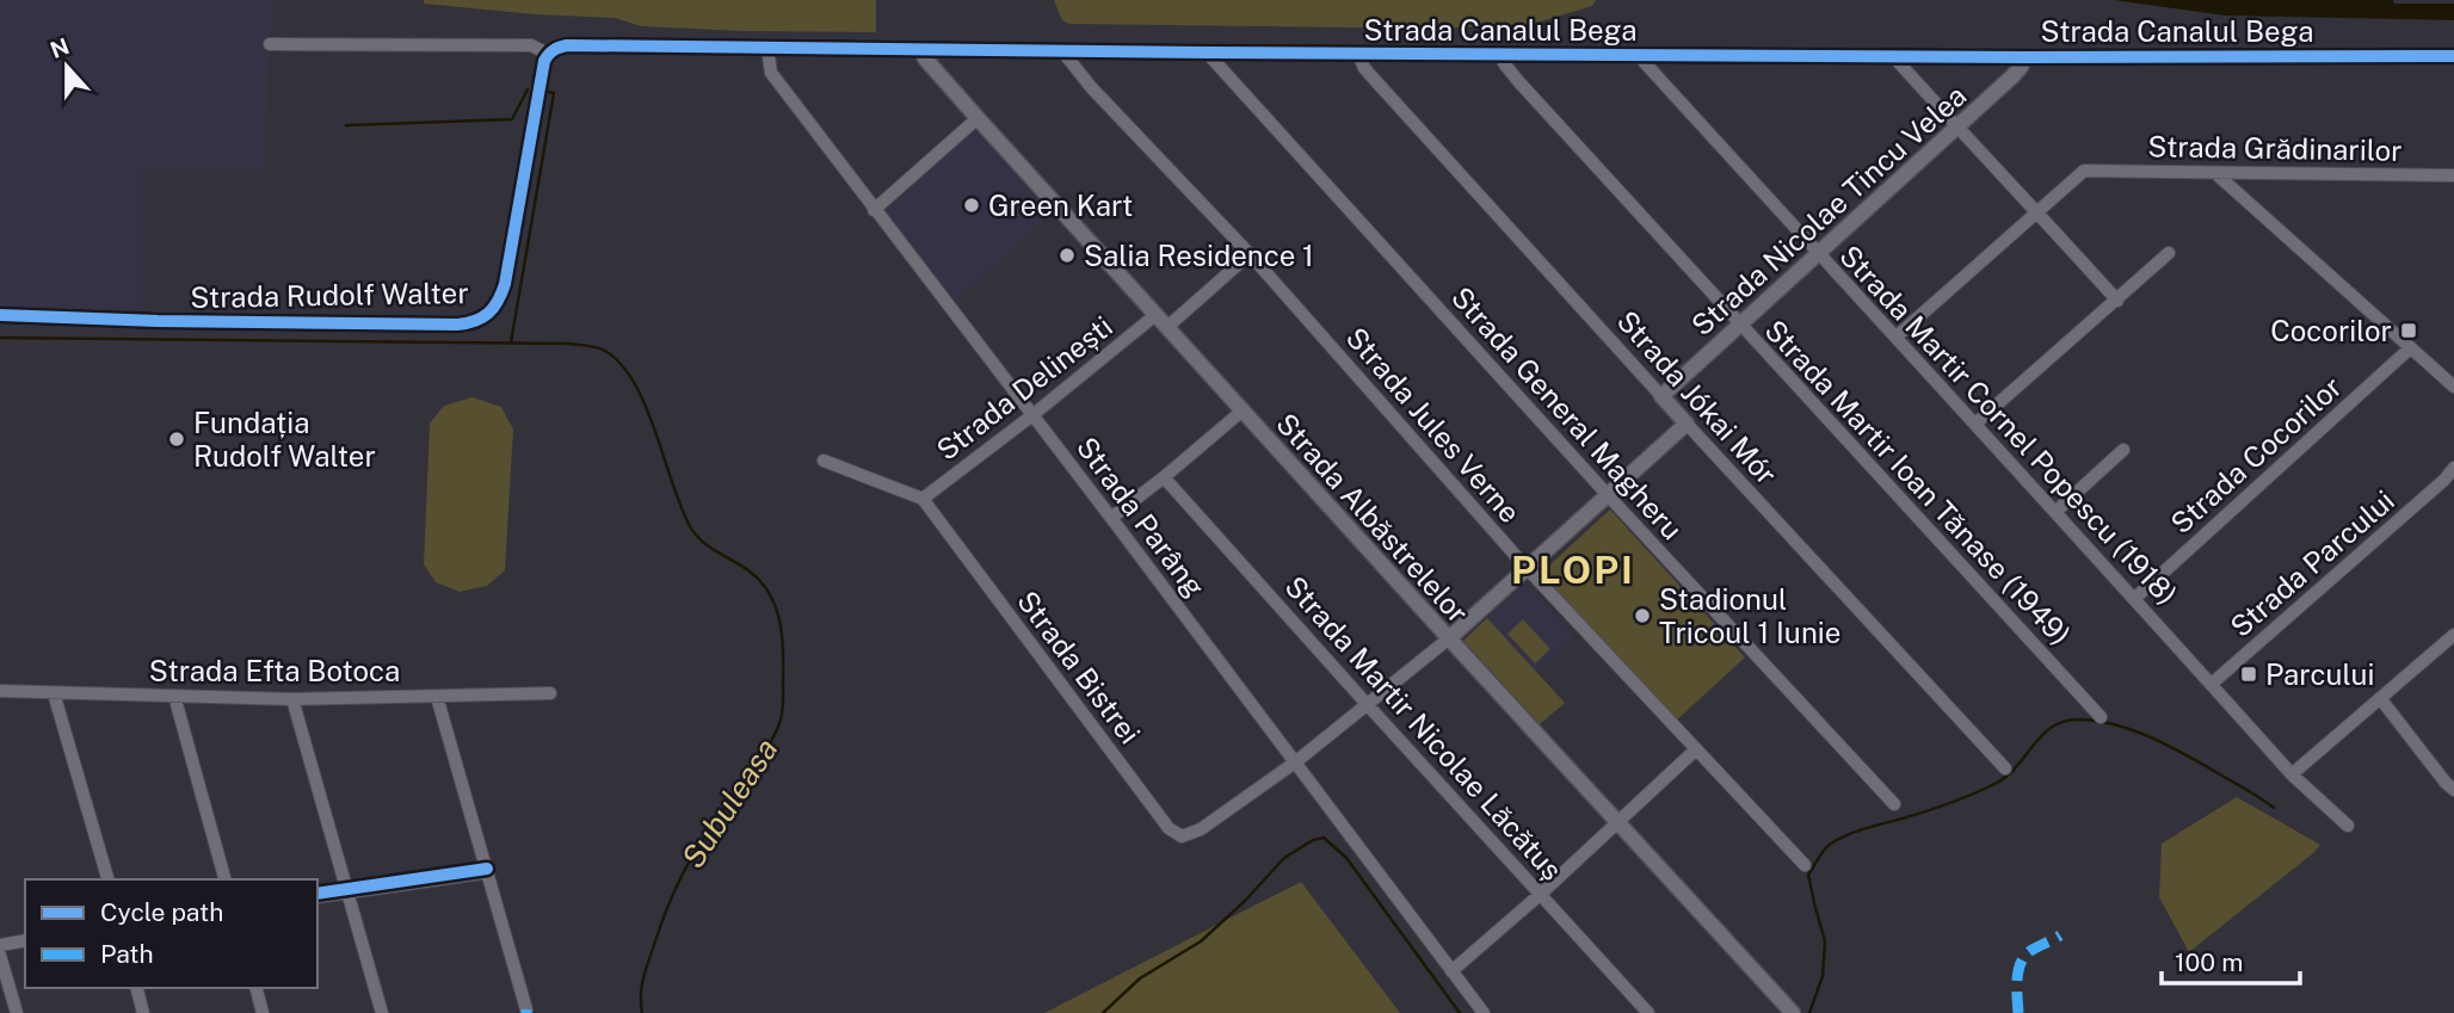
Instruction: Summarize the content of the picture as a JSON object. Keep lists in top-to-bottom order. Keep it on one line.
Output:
{"streets":{"street":["Strada Canalul Bega","Strada Grădinarilor","Strada Nicolae Tincu Velea","Strada Rudolf Walter","Strada Delinești","Strada Jókai Mór","Strada General Magheru","Strada Jules Verne","Strada Martir Cornel Popescu (1918)","Strada Cocorilor","Strada Martir Ioan Tănase (1949)","Strada Parâng","Strada Albăstrelelor","Strada Parcului","Strada Bistrei","Strada Efta Botoca","Strada Martir Nicolae Lăcătuș"]},"crossings":[["Strada Canalul Bega","Strada Nicolae Tincu Velea"],["Strada Canalul Bega","Strada Rudolf Walter"],["Strada Canalul Bega","Strada Jókai Mór"],["Strada Canalul Bega","Strada General Magheru"],["Strada Canalul Bega","Strada Jules Verne"],["Strada Canalul Bega","Strada Martir Cornel Popescu (1918)"],["Strada Canalul Bega","Strada Martir Ioan Tănase (1949)"],["Strada Canalul Bega","Strada Parâng"],["Strada Canalul Bega","Strada Albăstrelelor"],["Strada Nicolae Tincu Velea","Strada Jókai Mór"],["Strada Nicolae Tincu Velea","Strada Martir Cornel Popescu (1918)"],["Strada Nicolae Tincu Velea","Strada Martir Ioan Tănase (1949)"],["Strada Delinești","Strada Jules Verne"],["Strada Delinești","Strada Parâng"],["Strada Delinești","Strada Albăstrelelor"],["Strada Delinești","Strada Bistrei"],["Strada Martir Cornel Popescu (1918)","Strada Cocorilor"],["Strada Martir Cornel Popescu (1918)","Strada Parcului"],["Strada Parâng","Strada Bistrei"]],"districts":["PLOPI"],"water":["Subuleasa"],"places":{"other":["Green Kart","Salia Residence 1","Fundația Rudolf Walter","Stadionul Tricoul 1 Iunie"],"transit":["Cocorilor","Parcului"]},"legend":["Cycle path","Path"],"scale_bar":"100 m","north":"top"}
